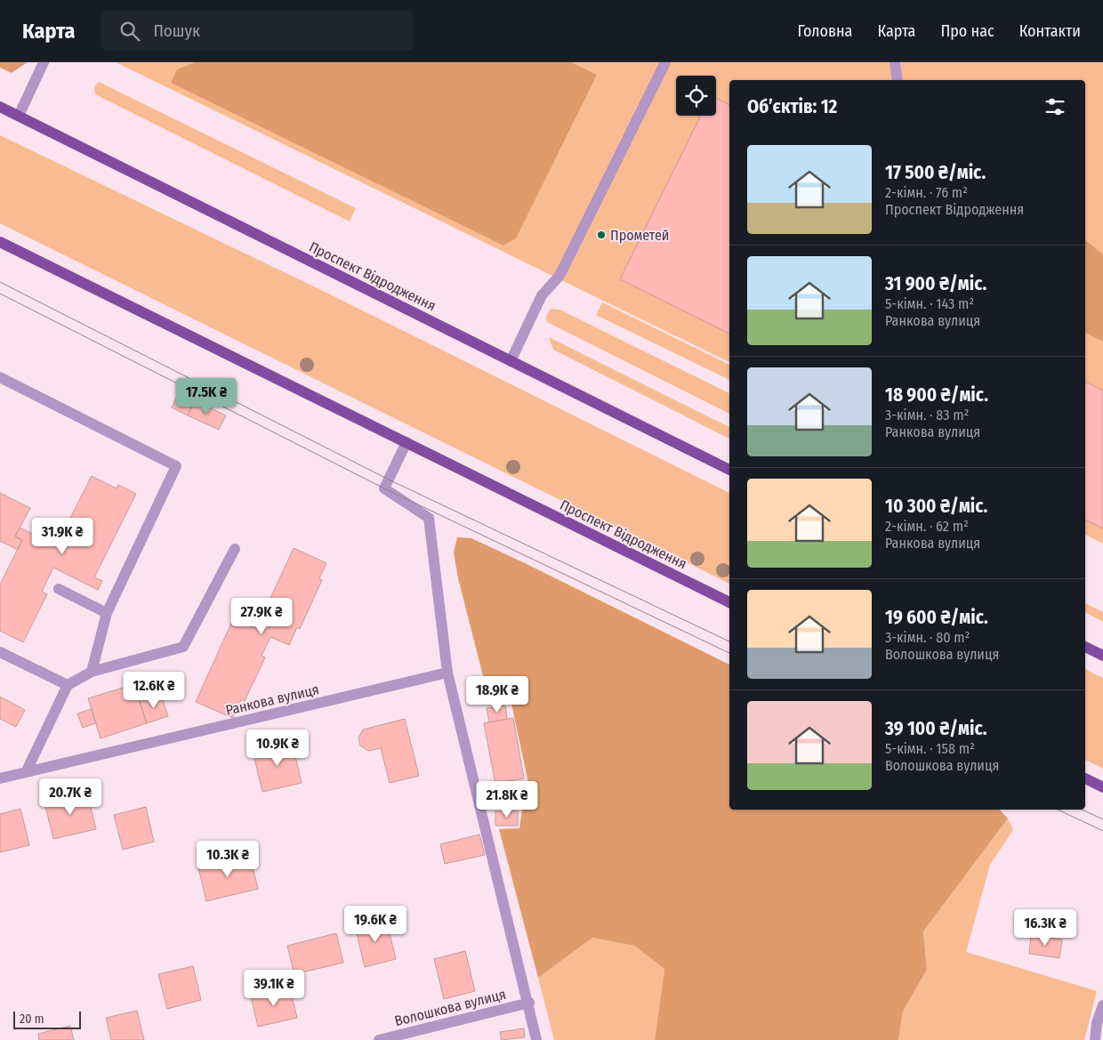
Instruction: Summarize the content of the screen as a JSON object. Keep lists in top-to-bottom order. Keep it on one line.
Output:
{"streets":{"main road":["Проспект Відродження"],"street":["Ранкова вулиця","Волошкова вулиця"]},"places":["Прометей"],"scale_bar":"20 m","page":{"header":"Карта","search":"Пошук","nav":["Головна","Карта","Про нас","Контакти"],"heading":"Об’єктів: 12","list":[{"name":"17 500 ₴/міс.","note":"2-кімн. · 76 m² · Проспект Відродження"},{"name":"31 900 ₴/міс.","note":"5-кімн. · 143 m² · Ранкова вулиця"},{"name":"18 900 ₴/міс.","note":"3-кімн. · 83 m² · Ранкова вулиця"},{"name":"10 300 ₴/міс.","note":"2-кімн. · 62 m² · Ранкова вулиця"},{"name":"19 600 ₴/міс.","note":"3-кімн. · 80 m² · Волошкова вулиця"},{"name":"39 100 ₴/міс.","note":"5-кімн. · 158 m² · Волошкова вулиця"}],"price":["17.5K ₴","31.9K ₴","27.9K ₴","12.6K ₴","18.9K ₴","10.9K ₴","20.7K ₴","21.8K ₴","10.3K ₴","19.6K ₴","16.3K ₴","39.1K ₴"],"scale":"20 m"}}
